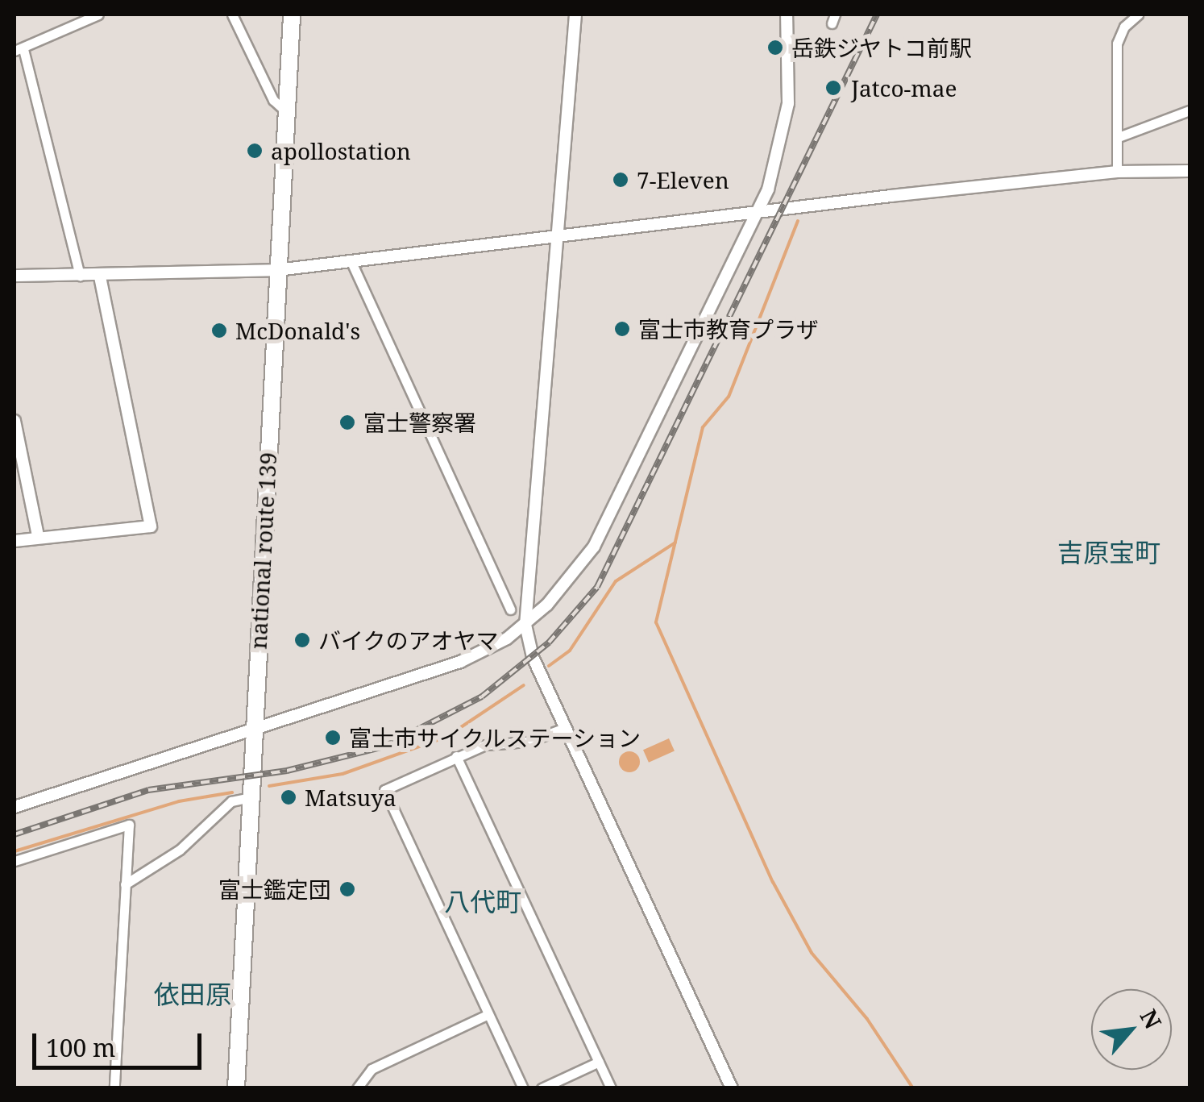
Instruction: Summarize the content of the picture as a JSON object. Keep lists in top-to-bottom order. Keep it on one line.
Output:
{"streets":{"highway":["national route 139"]},"districts":["吉原宝町","八代町","依田原"],"places":["岳鉄ジヤトコ前駅","Jatco-mae","apollostation","7-Eleven","富士市教育プラザ","McDonald's","富士警察署","バイクのアオヤマ","富士市サイクルステーション","Matsuya","富士鑑定団"],"scale_bar":"100 m","north":"top right"}
